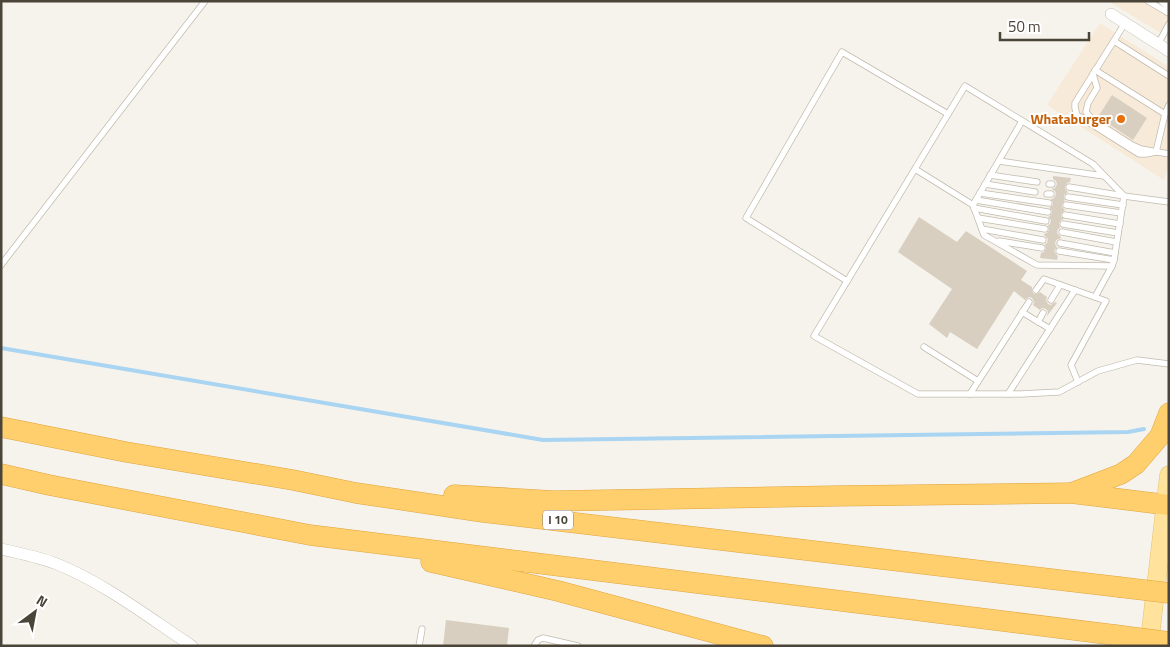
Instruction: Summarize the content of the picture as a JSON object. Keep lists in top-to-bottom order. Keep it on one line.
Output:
{"streets":{"highway":["I 10"]},"places":["Whataburger"],"scale_bar":"50 m","north":"top right"}
